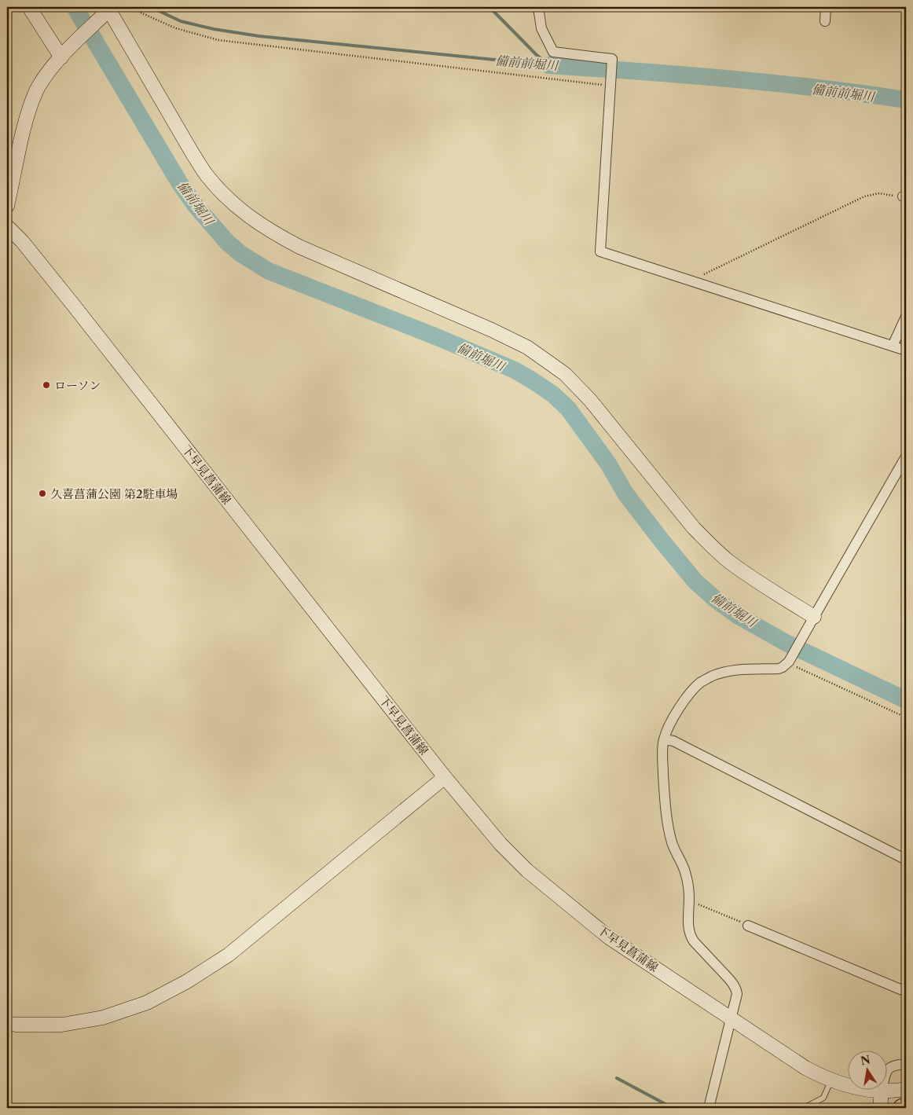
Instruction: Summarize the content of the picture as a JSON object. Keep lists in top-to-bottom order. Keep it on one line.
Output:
{"streets":{"street":["下早見菖蒲線"]},"water":["備前前堀川","備前堀川"],"places":["ローソン","久喜菖蒲公園 第2駐車場"],"north":"top"}
